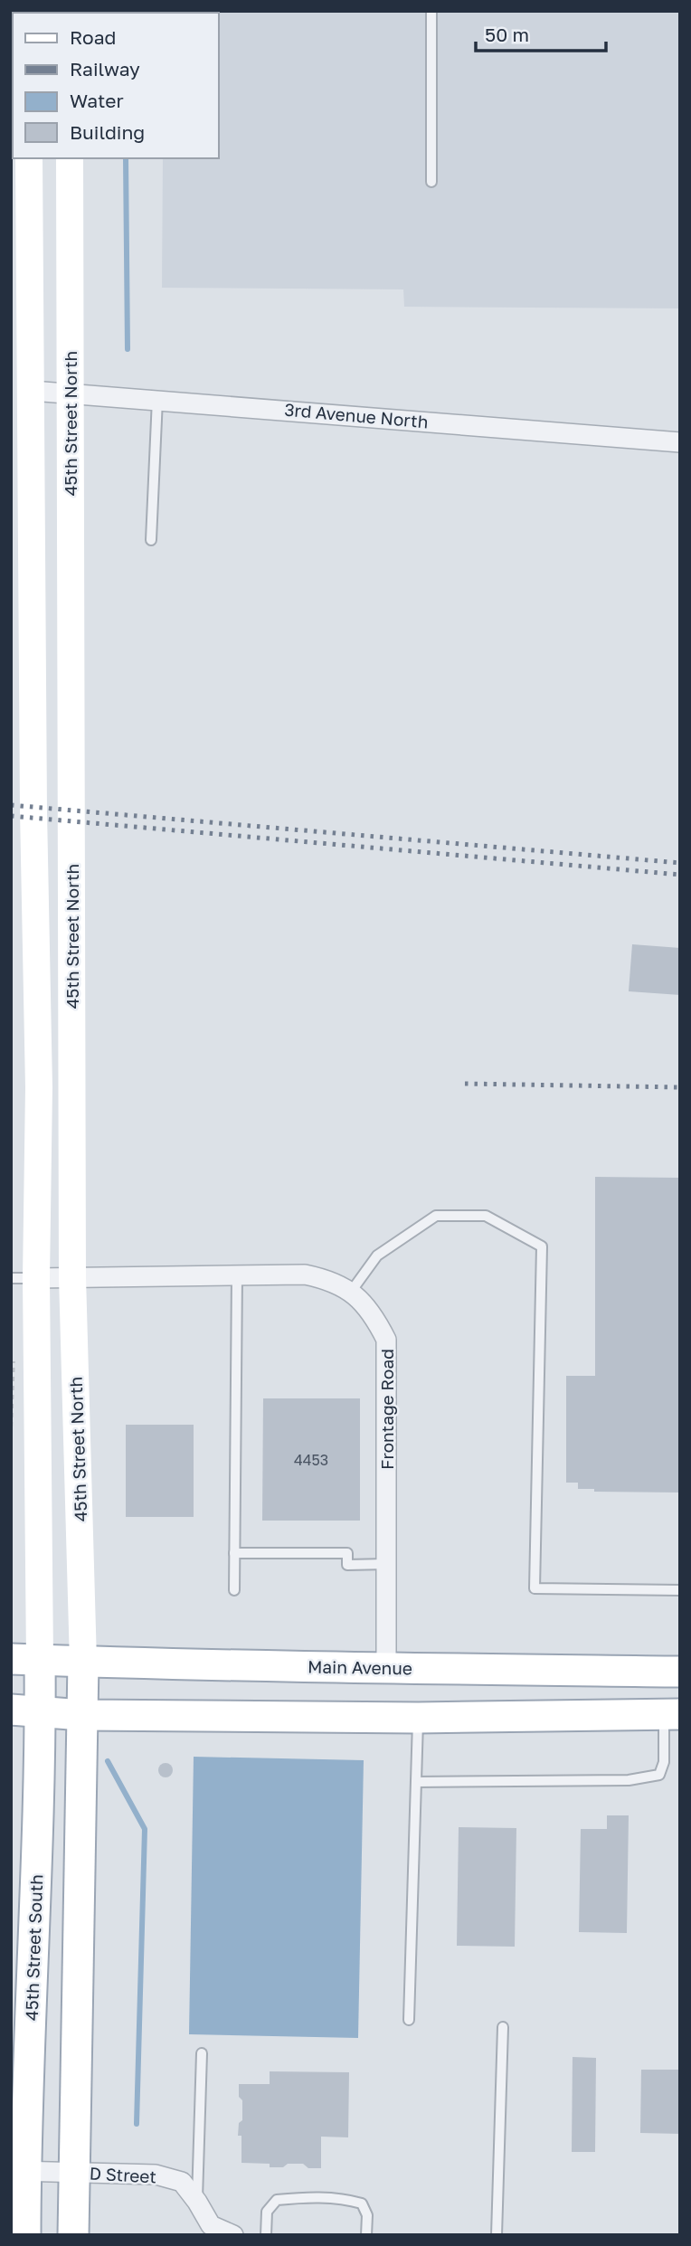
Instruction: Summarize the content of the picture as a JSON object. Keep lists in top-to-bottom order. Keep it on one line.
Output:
{"streets":{"main road":["45th Street North","Main Avenue","45th Street South"],"street":["3rd Avenue North","Frontage Road","D Street"]},"crossings":[["3rd Avenue North","45th Street North"],["45th Street North","Frontage Road"],["45th Street North","Main Avenue"],["45th Street North","45th Street South"],["Frontage Road","Main Avenue"],["Main Avenue","45th Street South"],["45th Street South","D Street"]],"house_numbers":["4453"],"legend":["Road","Railway","Water","Building"],"scale_bar":"50 m"}
